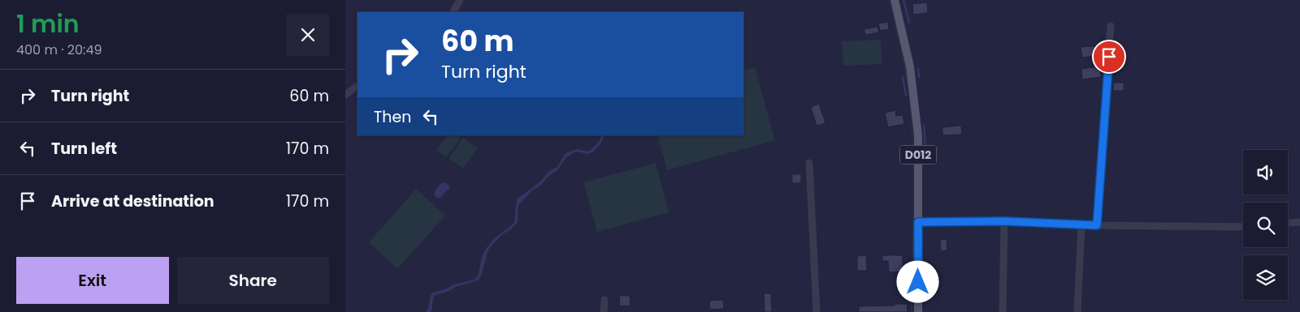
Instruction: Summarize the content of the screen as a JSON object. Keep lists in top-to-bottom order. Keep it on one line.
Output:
{"streets":{"main road":["D012"]},"page":{"heading":["1 min","400 m · 20:49"],"turn":["60 m","Turn right"],"list":[{"name":"Turn right","value":"60 m"},{"name":"Turn left","value":"170 m"},{"name":"Arrive at destination","value":"170 m"}],"then":"Then","buttons":["Exit","Share"]}}
